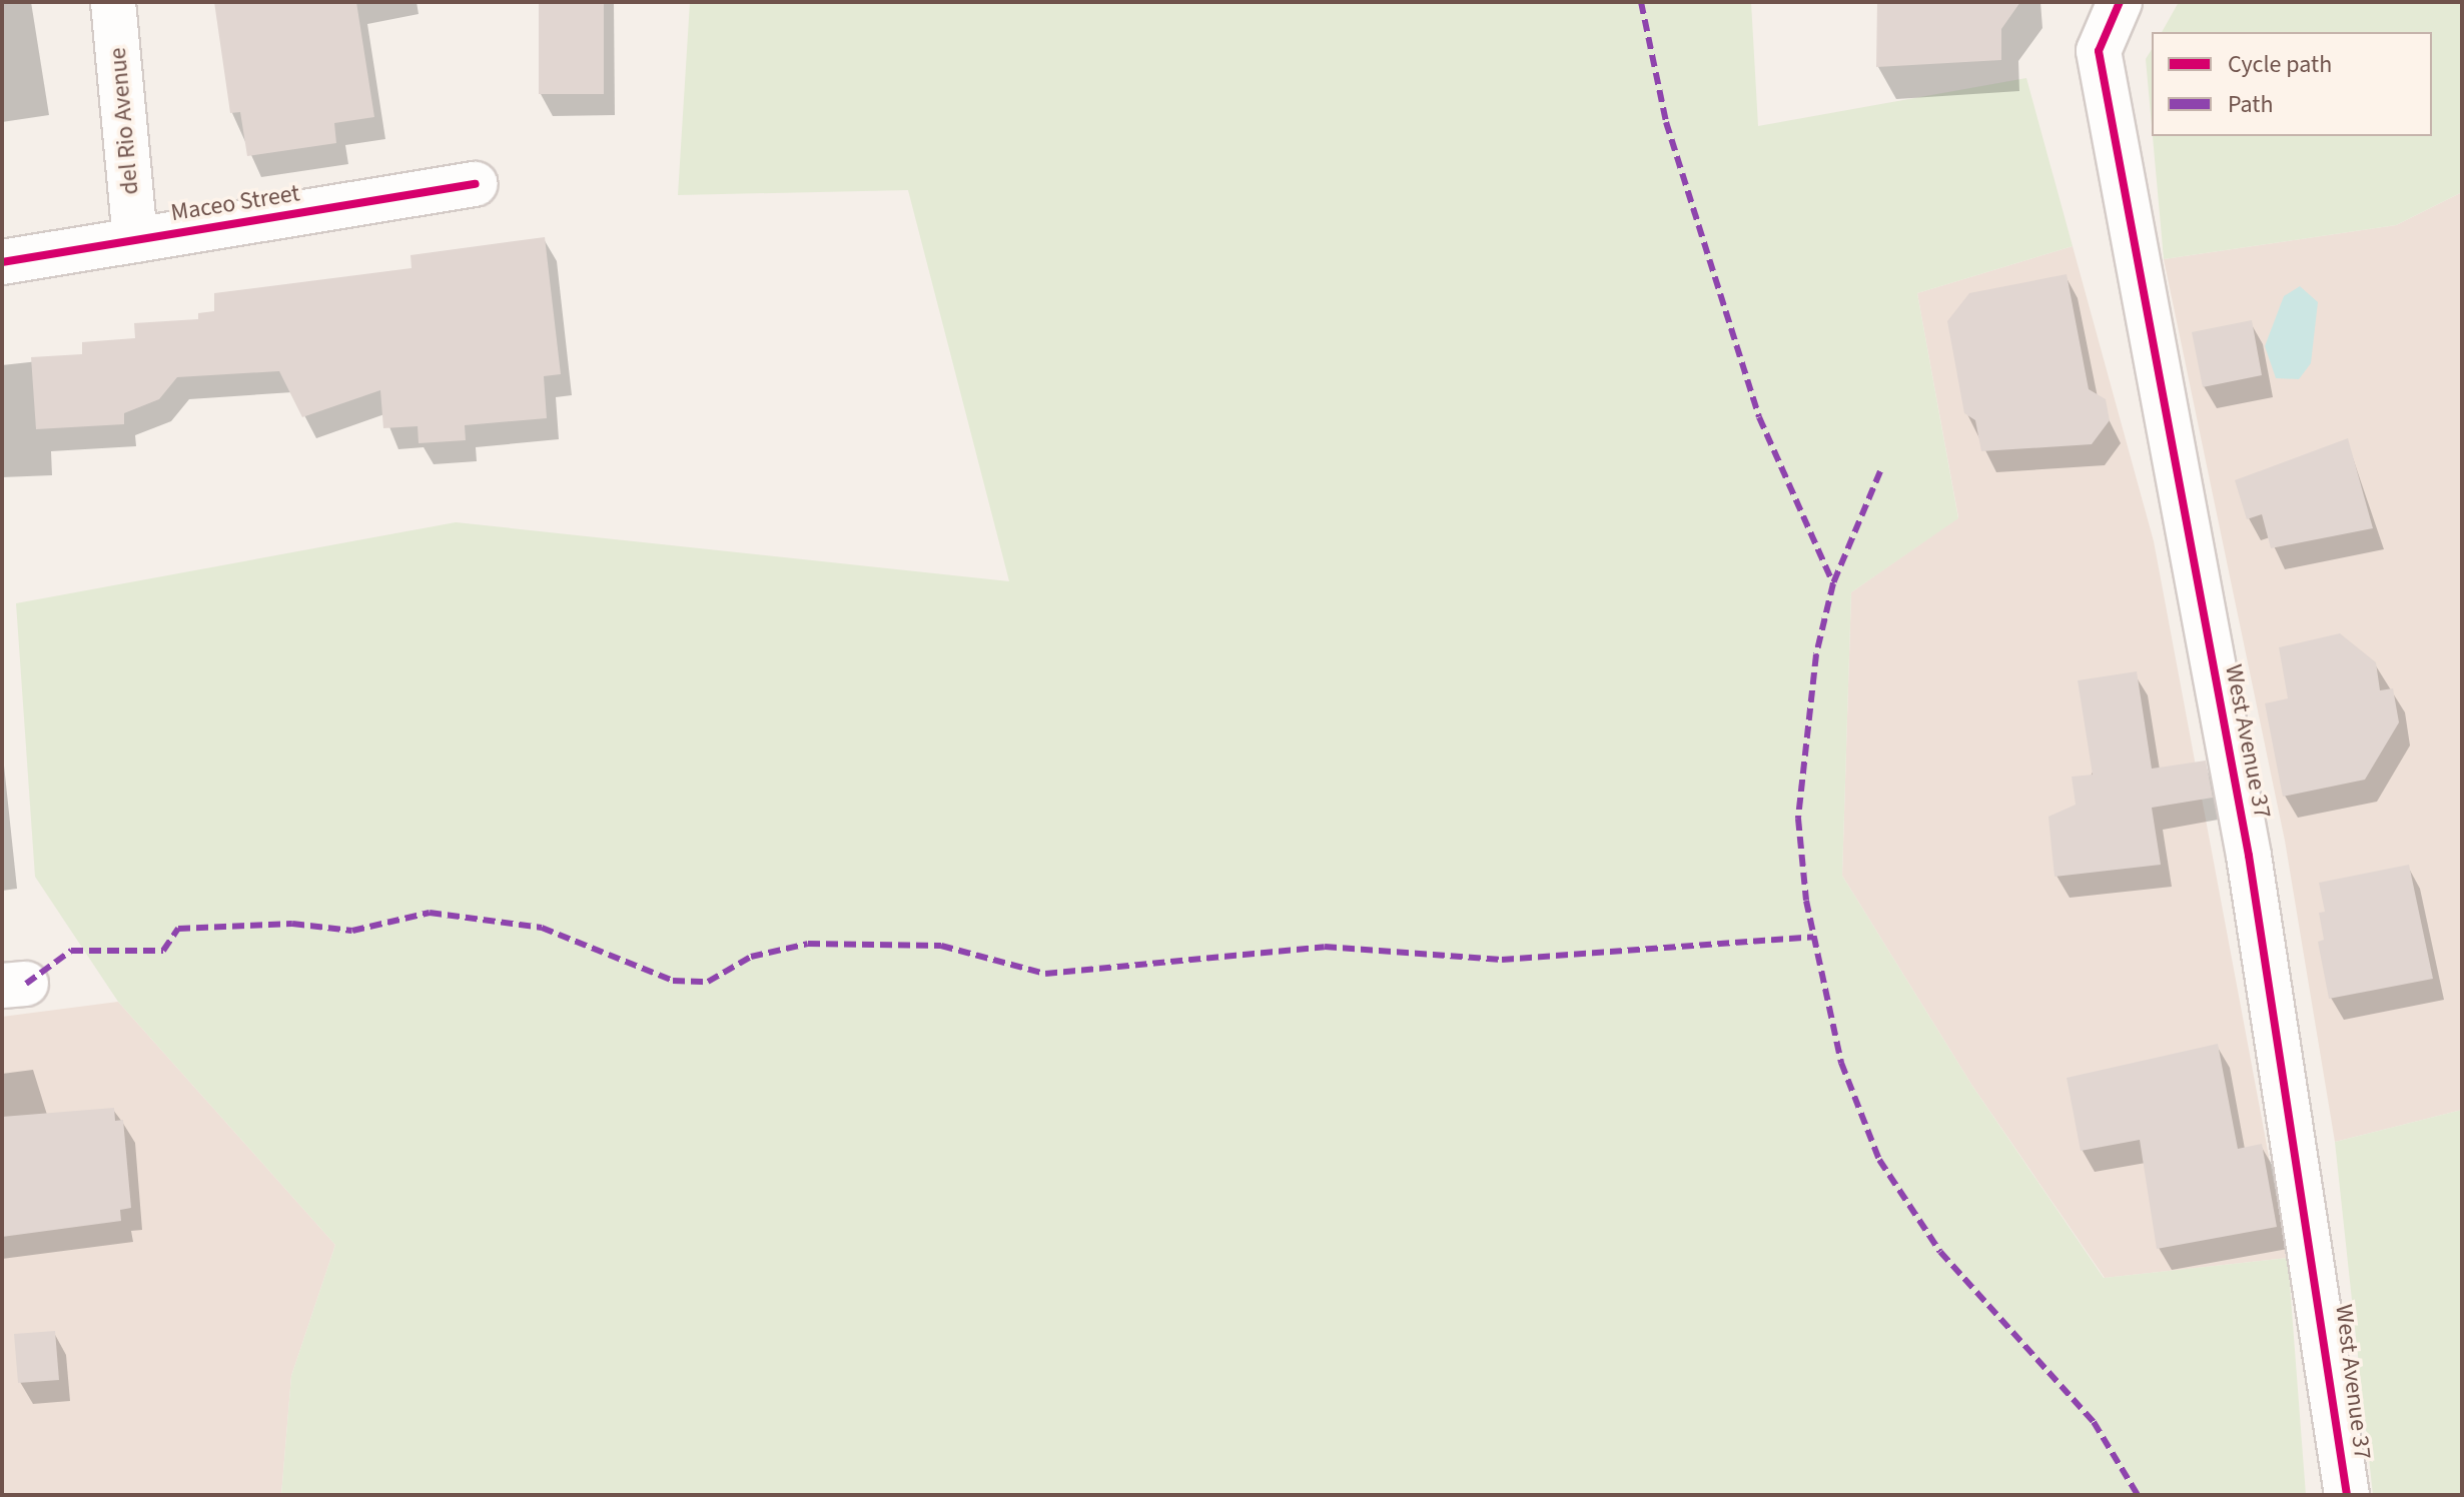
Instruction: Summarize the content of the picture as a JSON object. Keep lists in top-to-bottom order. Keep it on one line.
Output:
{"streets":{"street":["del Rio Avenue","Maceo Street","West Avenue 37"]},"crossings":[["del Rio Avenue","Maceo Street"]],"legend":["Cycle path","Path"]}
